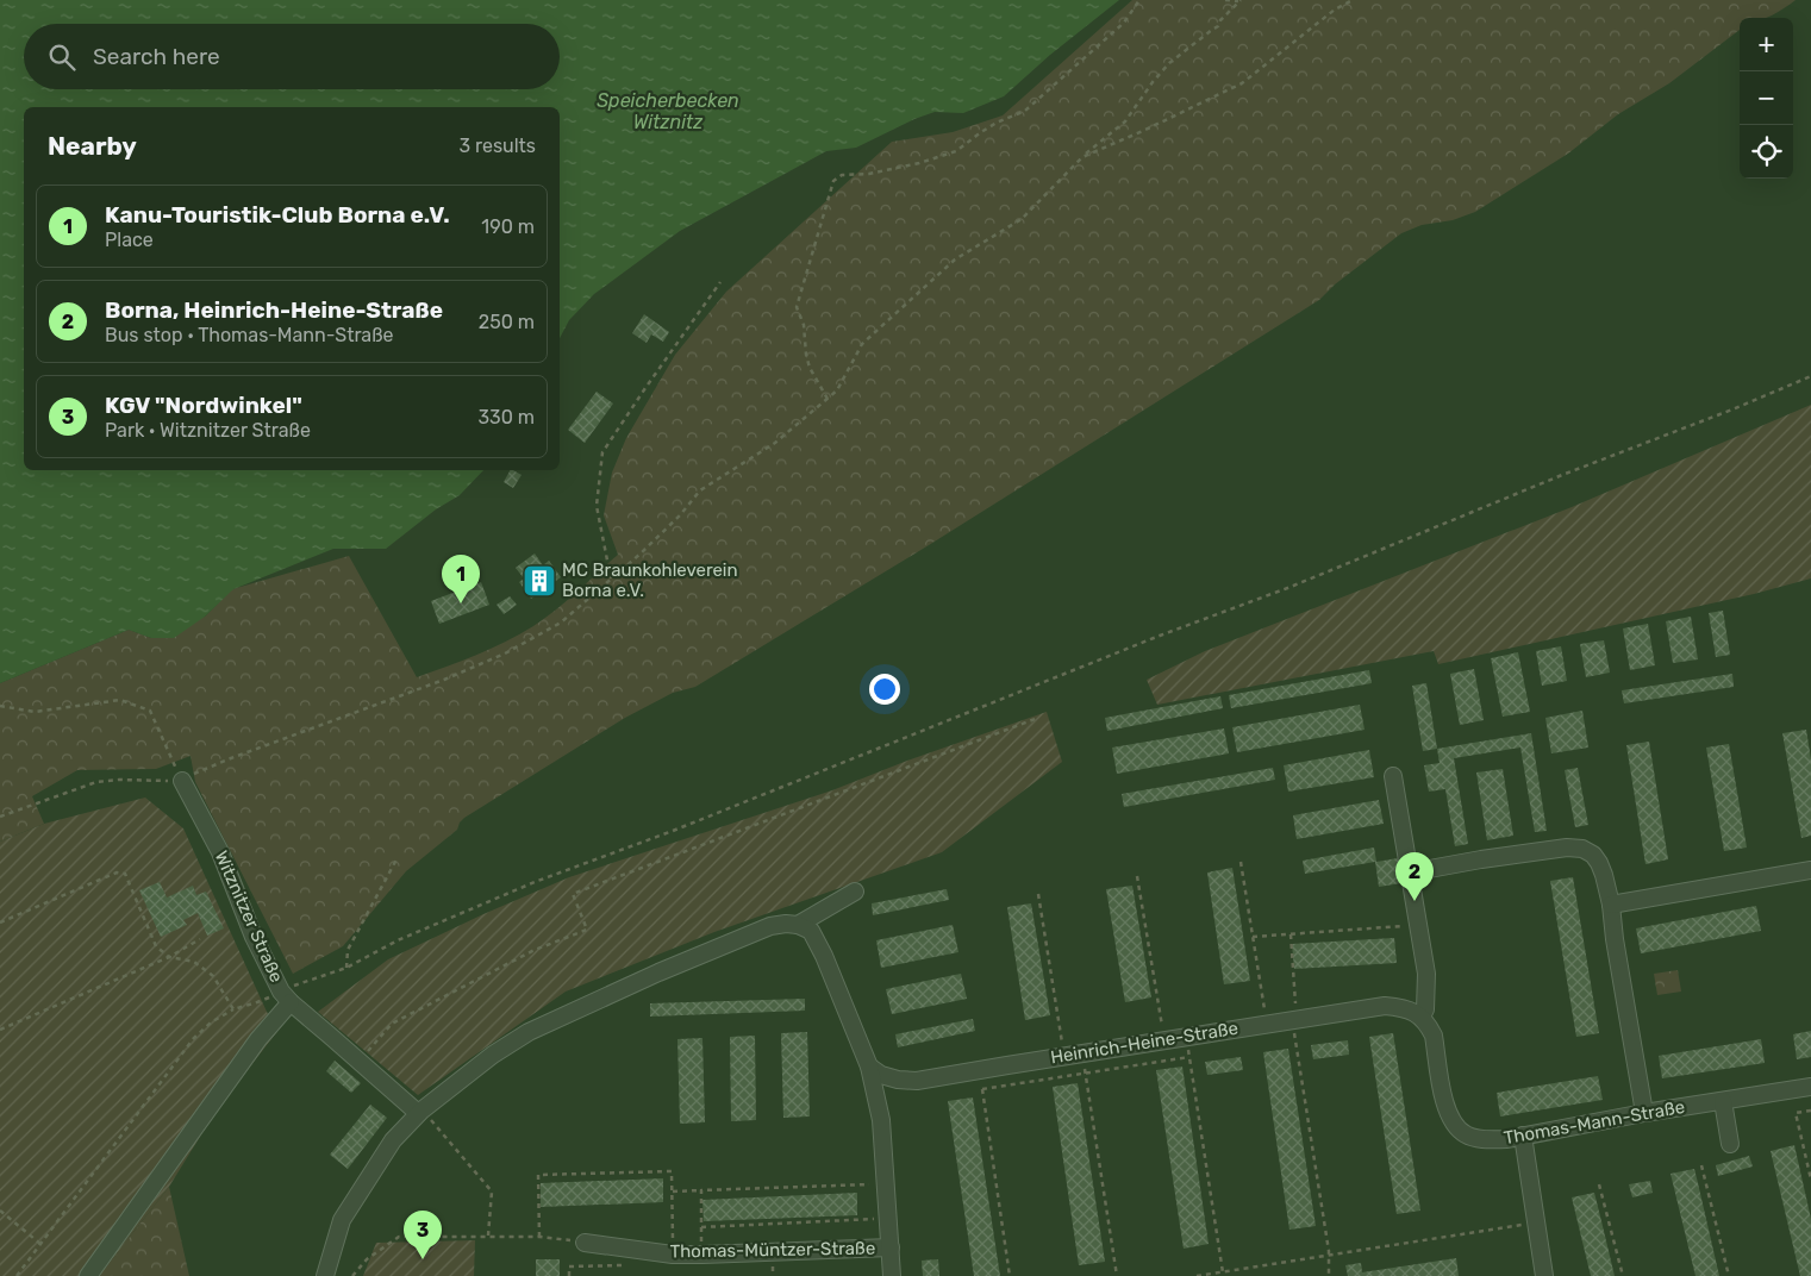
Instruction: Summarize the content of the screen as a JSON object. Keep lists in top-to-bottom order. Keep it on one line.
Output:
{"streets":{"street":["Witznitzer Straße","Heinrich-Heine-Straße","Thomas-Mann-Straße","Thomas-Müntzer-Straße"]},"crossings":[["Heinrich-Heine-Straße","Thomas-Mann-Straße"],["Heinrich-Heine-Straße","Thomas-Müntzer-Straße"]],"water":["Speicherbecken Witznitz"],"places":{"building":["MC Braunkohleverein Borna e.V."]},"page":{"map_buttons":["+","−"],"search":"Search here","heading":["Nearby","3 results"],"list":[{"mark":"1","name":"Kanu-Touristik-Club Borna e.V.","note":"Place","value":"190 m"},{"mark":"2","name":"Borna, Heinrich-Heine-Straße","note":"Bus stop · Thomas-Mann-Straße","value":"250 m"},{"mark":"3","name":"KGV \"Nordwinkel\"","note":"Park · Witznitzer Straße","value":"330 m"}],"pins":["1","2","3"]}}
